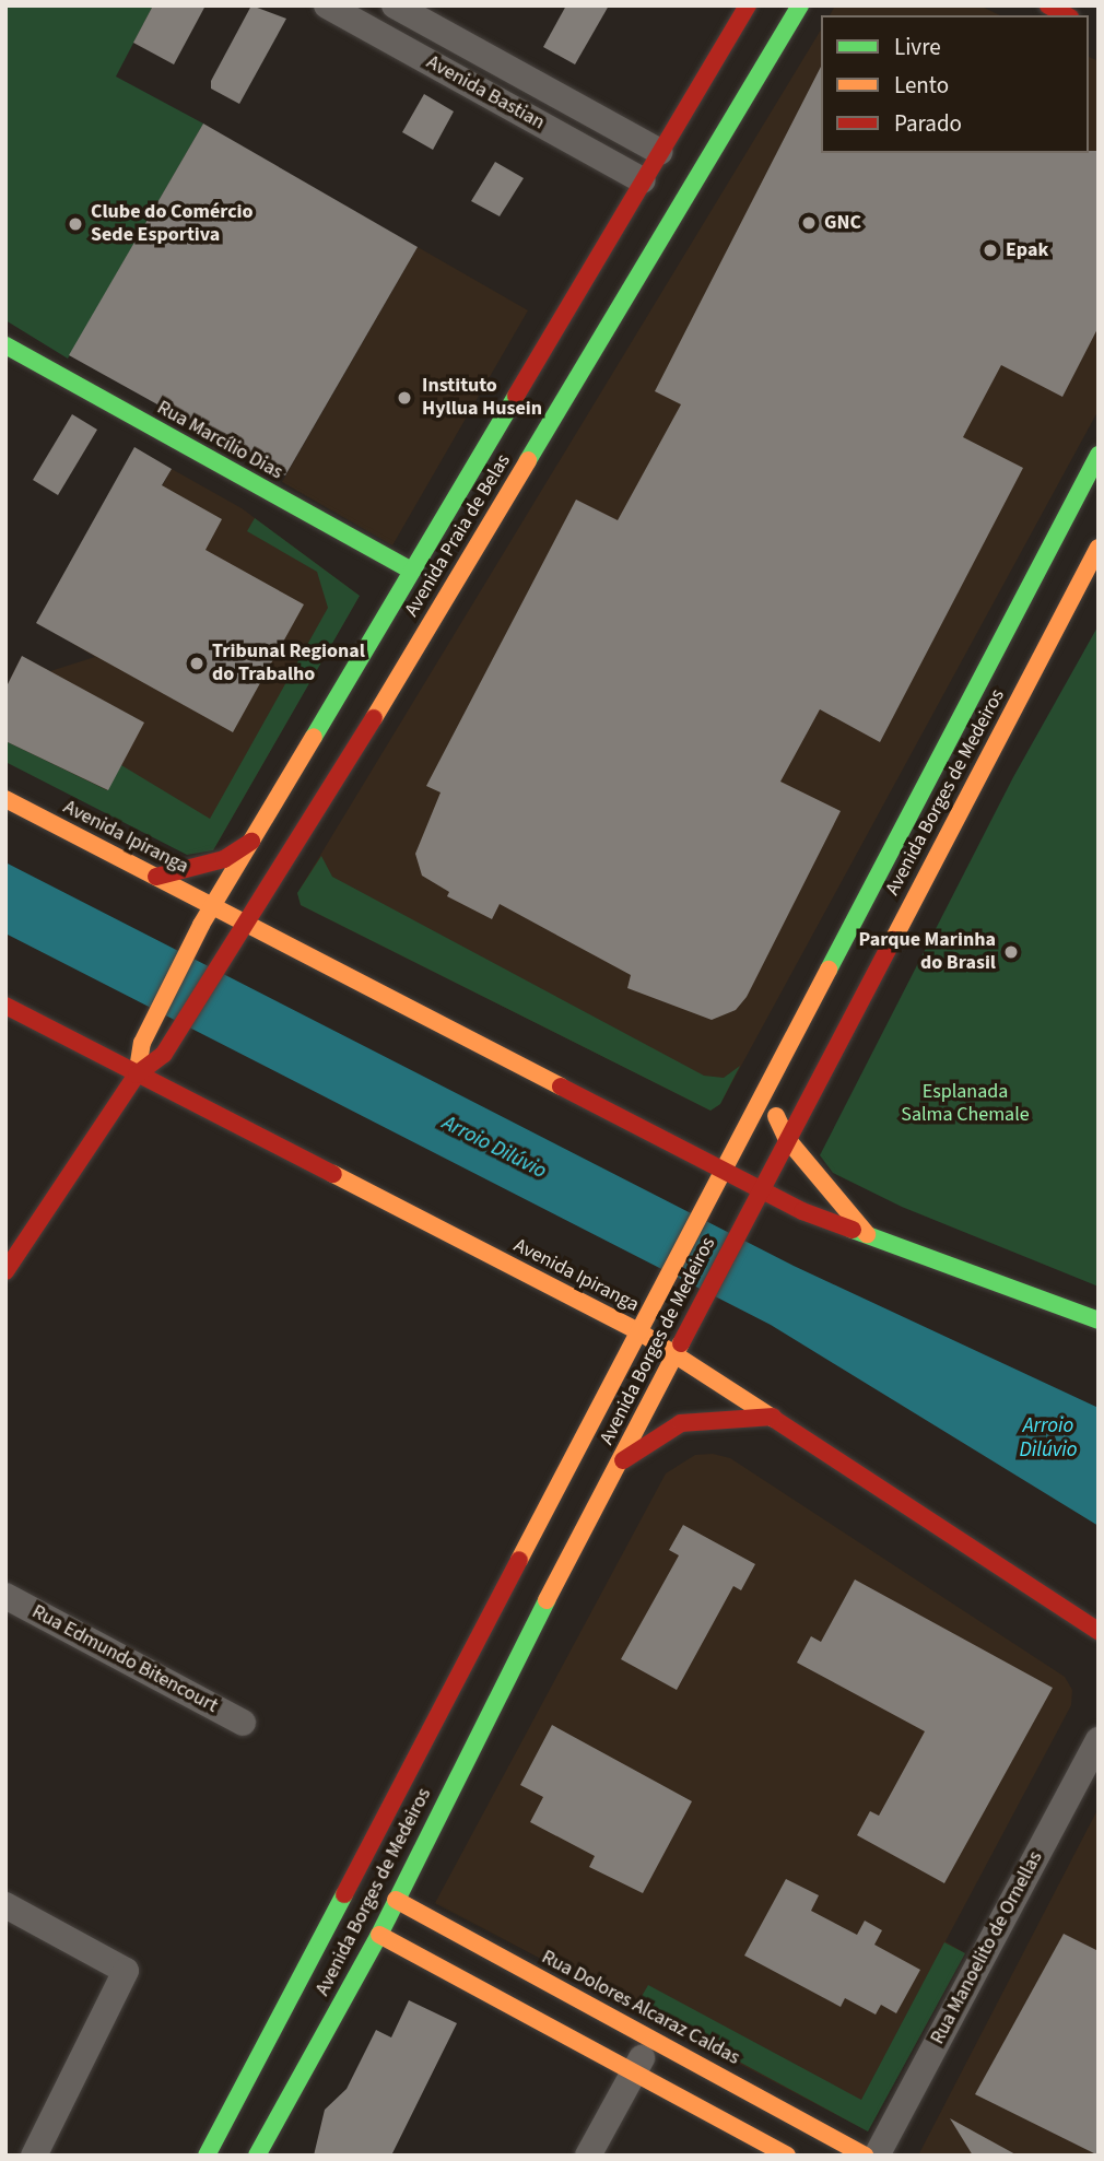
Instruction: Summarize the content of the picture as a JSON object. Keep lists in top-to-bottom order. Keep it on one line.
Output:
{"streets":{"main road":["Rua Marcílio Dias","Avenida Praia de Belas","Avenida Borges de Medeiros","Avenida Ipiranga","Rua Dolores Alcaraz Caldas"],"street":["Avenida Bastian","Rua Edmundo Bitencourt","Rua Manoelito de Ornellas"]},"crossings":[["Avenida Bastian","Avenida Praia de Belas"],["Rua Marcílio Dias","Avenida Praia de Belas"],["Avenida Praia de Belas","Avenida Ipiranga"],["Avenida Borges de Medeiros","Avenida Ipiranga"],["Avenida Borges de Medeiros","Rua Dolores Alcaraz Caldas"]],"water":["Arroio Dilúvio"],"parks":["Esplanada Salma Chemale"],"places":["GNC","Clube do Comércio Sede Esportiva","Epak","Instituto Hyllua Husein","Tribunal Regional do Trabalho","Parque Marinha do Brasil"],"legend":["Livre","Lento","Parado"]}
